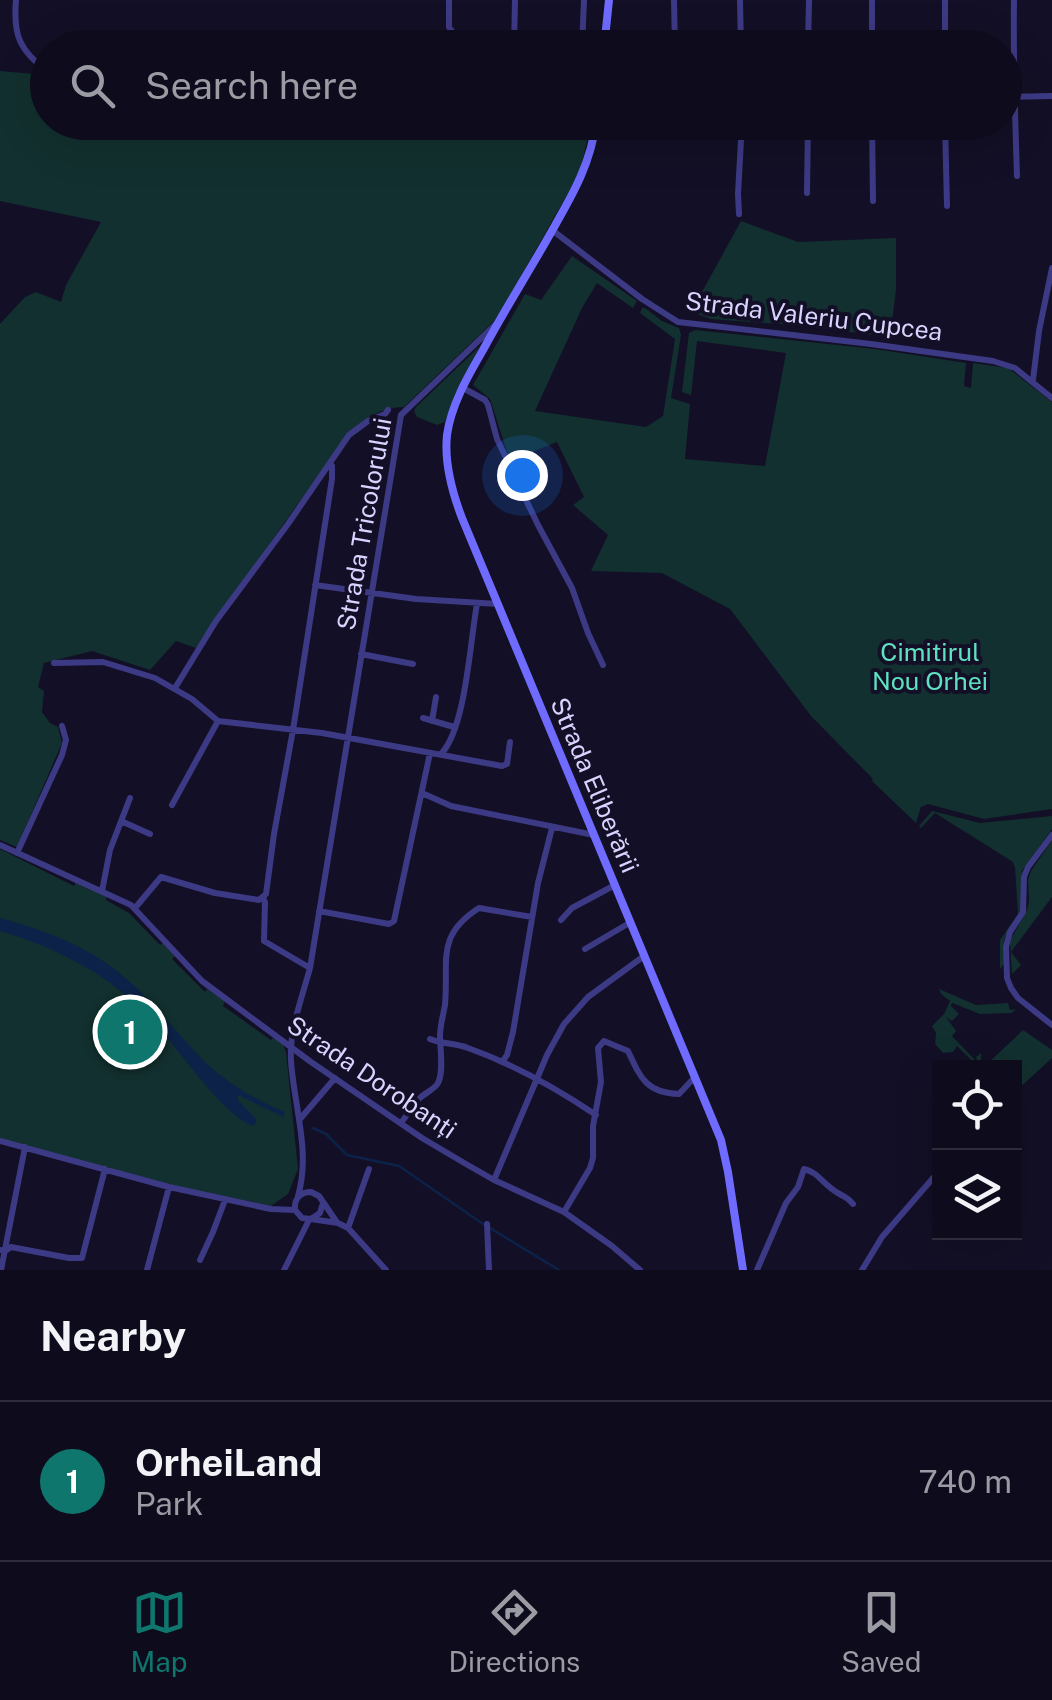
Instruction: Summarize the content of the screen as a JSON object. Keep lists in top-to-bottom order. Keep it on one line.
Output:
{"streets":{"street":["Strada Valeriu Cupcea","Strada Tricolorului","Strada Eliberării","Strada Dorobanți"]},"crossings":[["Strada Valeriu Cupcea","Strada Eliberării"],["Strada Tricolorului","Strada Eliberării"],["Strada Tricolorului","Strada Dorobanți"]],"parks":["Cimitirul Nou Orhei"],"page":{"search":"Search here","pins":"1","heading":"Nearby","list":[{"mark":"1","name":"OrheiLand","note":"Park","value":"740 m"}],"nav":["Map","Directions","Saved"]}}
